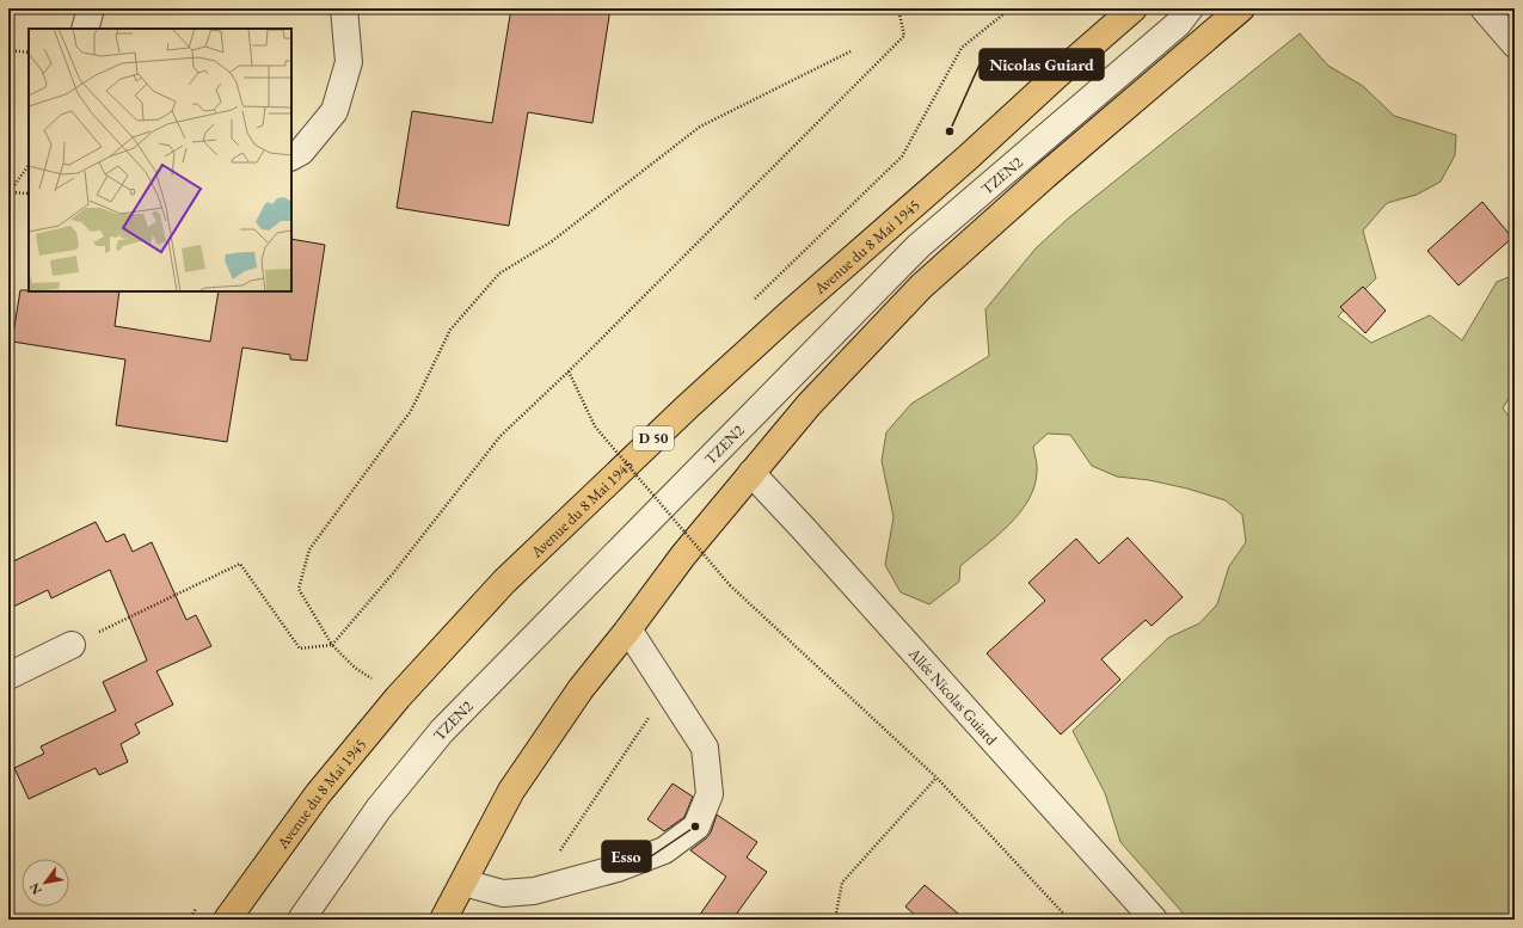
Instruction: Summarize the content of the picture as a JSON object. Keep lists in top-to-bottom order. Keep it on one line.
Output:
{"streets":{"main road":["Avenue du 8 Mai 1945","D 50"],"street":["TZEN2","Allée Nicolas Guiard"]},"places":["Nicolas Guiard","Esso"],"north":"bottom left"}
